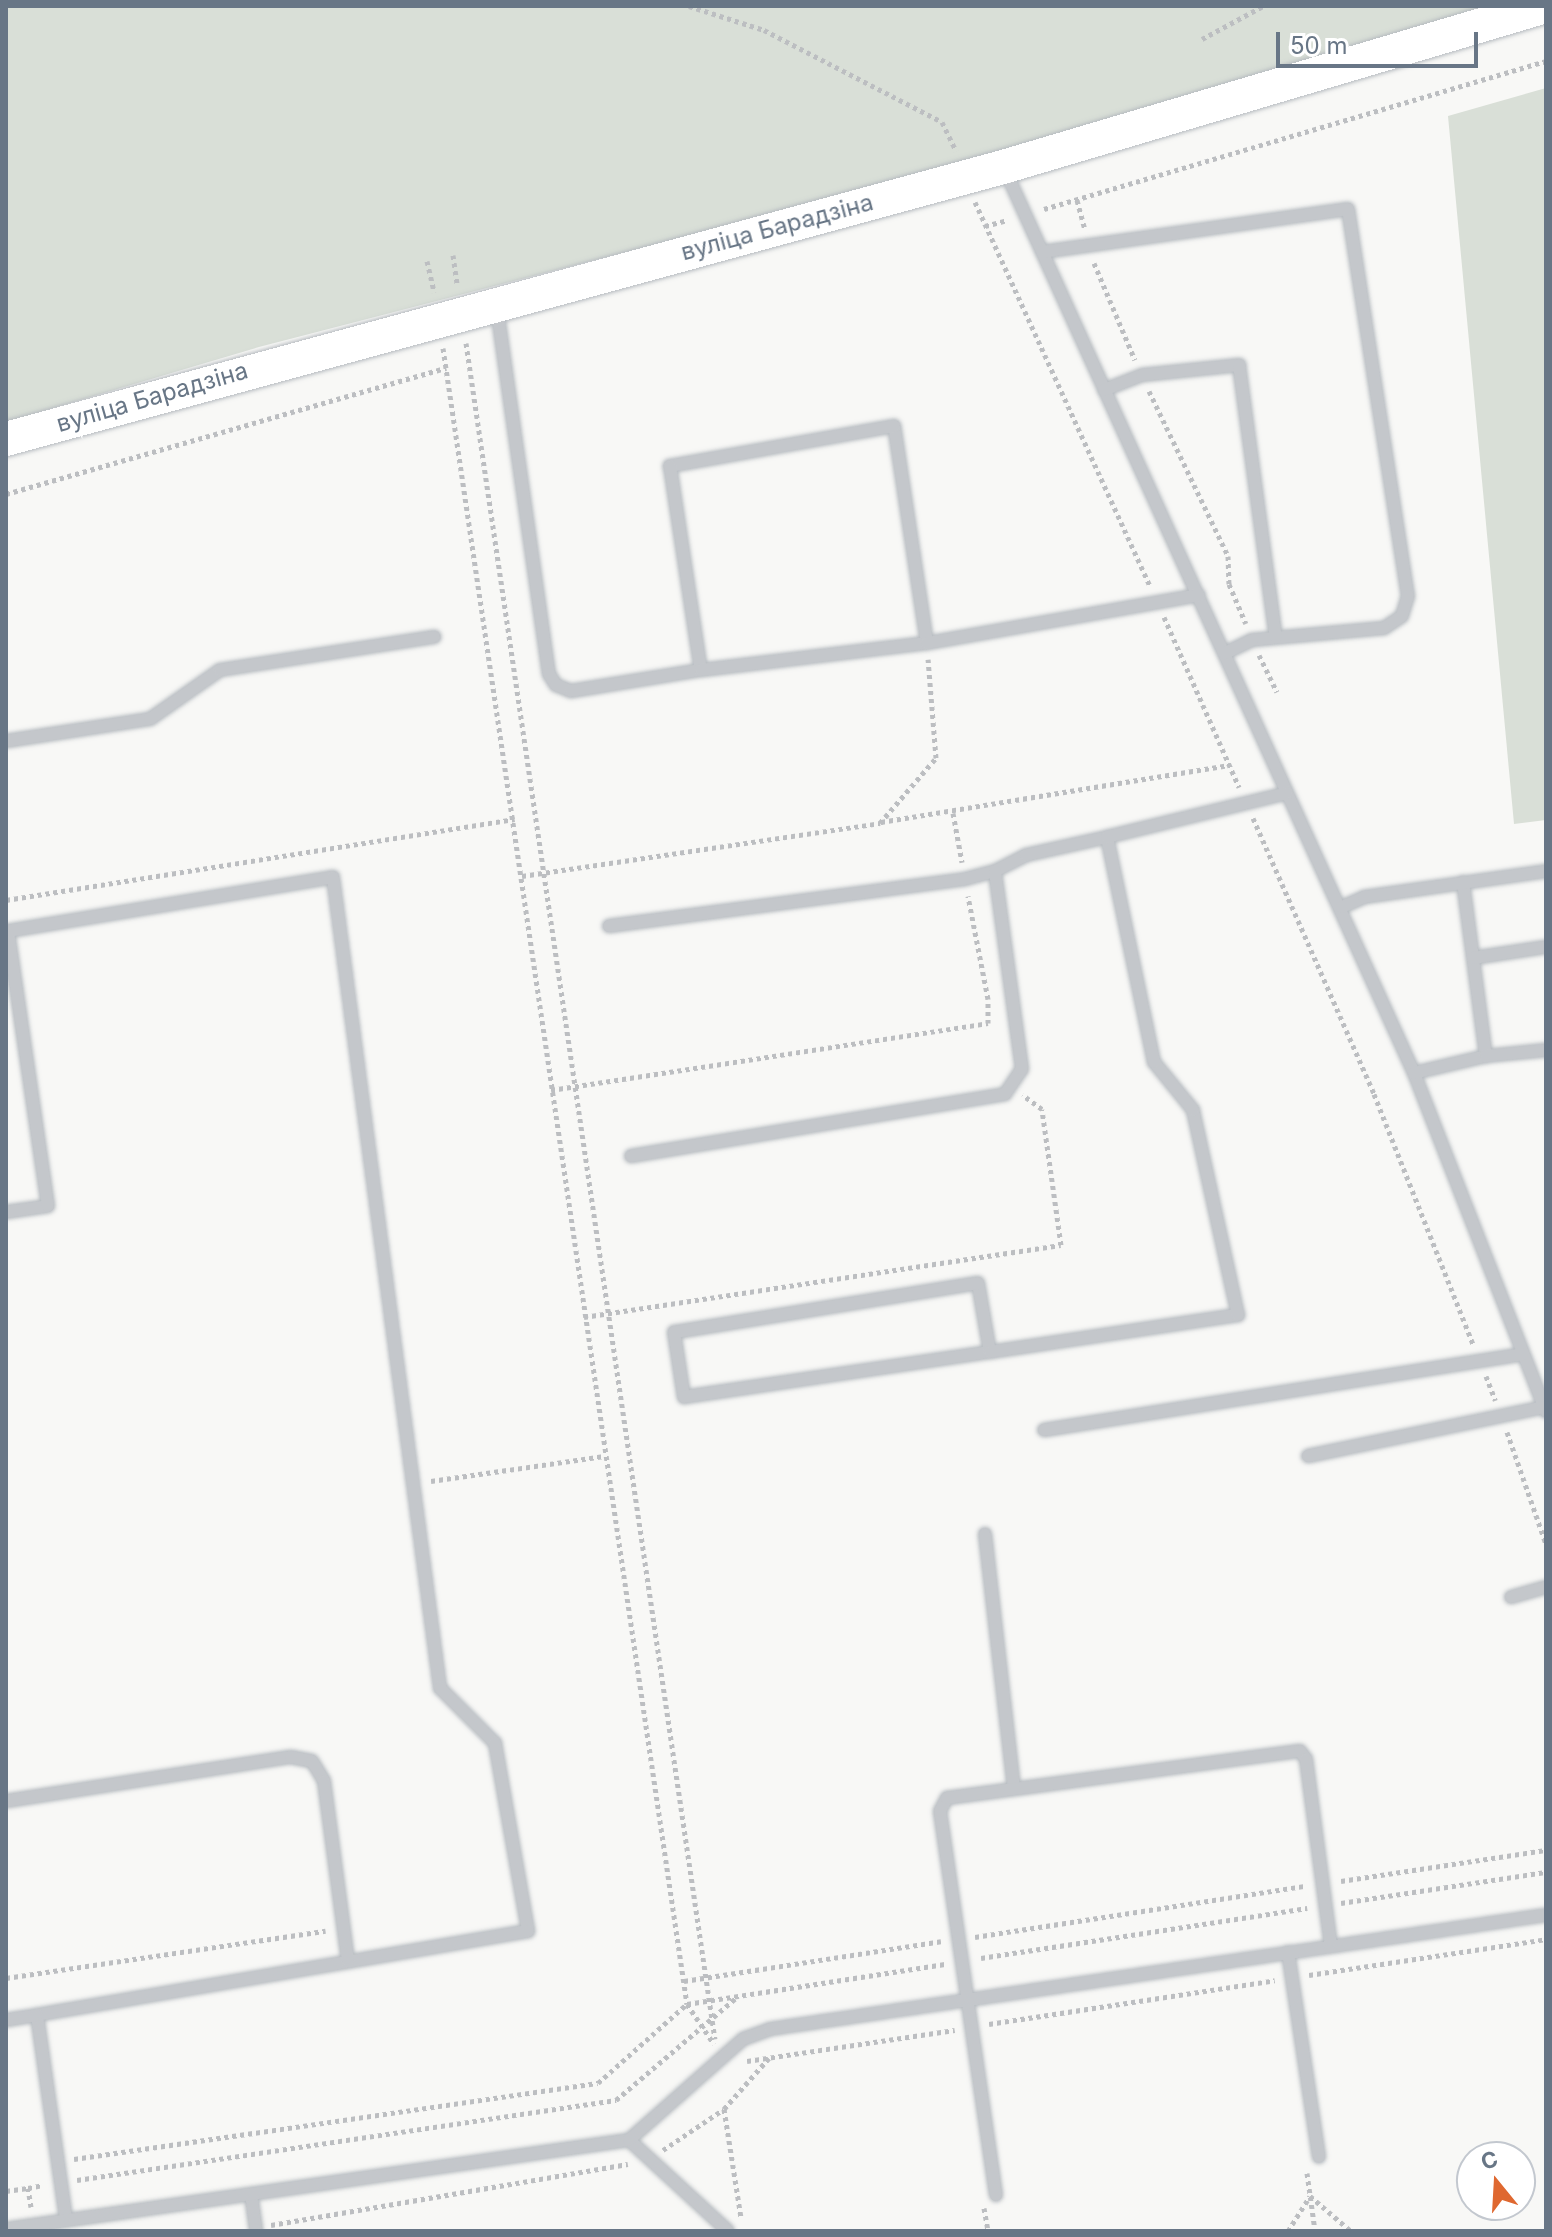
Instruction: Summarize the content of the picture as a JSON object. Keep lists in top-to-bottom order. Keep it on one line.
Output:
{"streets":{"street":["вуліца Барадзіна"]},"scale_bar":"50 m","north":"top"}
